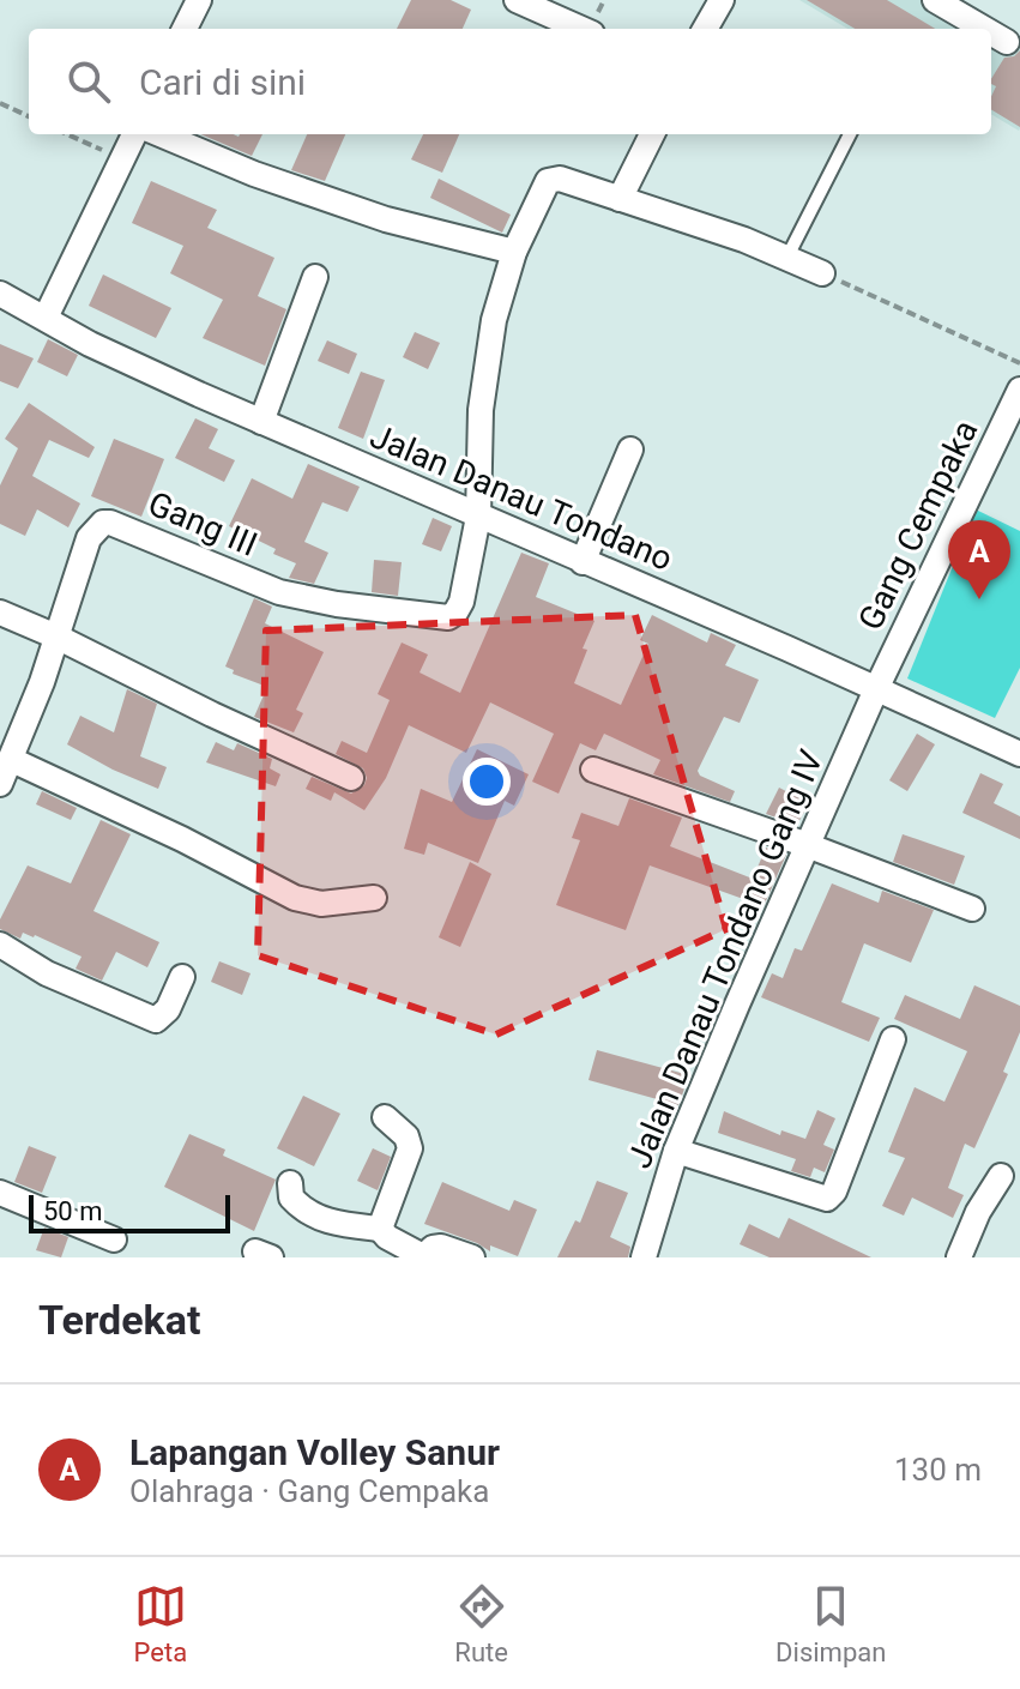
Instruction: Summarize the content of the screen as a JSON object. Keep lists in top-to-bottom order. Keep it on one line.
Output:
{"streets":{"street":["Jalan Danau Tondano","Gang III","Gang Cempaka","Jalan Danau Tondano Gang IV"]},"crossings":[["Jalan Danau Tondano","Gang III"],["Jalan Danau Tondano","Gang Cempaka"],["Jalan Danau Tondano","Jalan Danau Tondano Gang IV"],["Gang Cempaka","Jalan Danau Tondano Gang IV"]],"scale_bar":"50 m","page":{"search":"Cari di sini","pins":"A","scale":"50 m","heading":"Terdekat","list":[{"mark":"A","name":"Lapangan Volley Sanur","note":"Olahraga · Gang Cempaka","value":"130 m"}],"nav":["Peta","Rute","Disimpan"]}}
